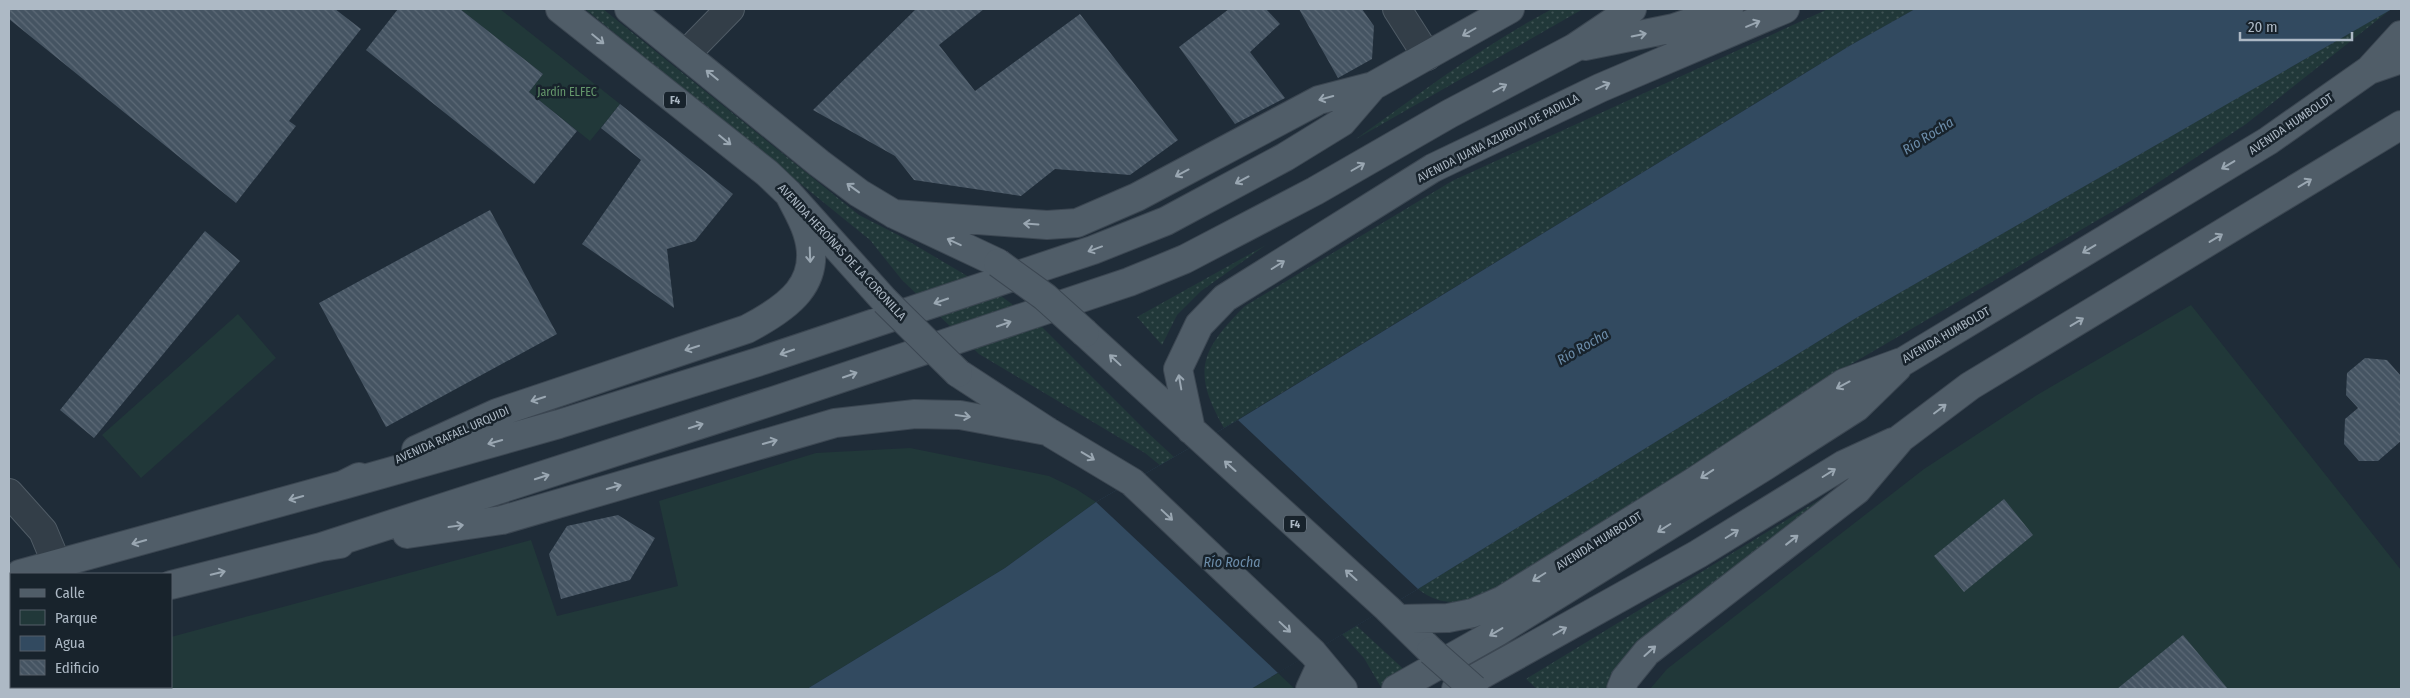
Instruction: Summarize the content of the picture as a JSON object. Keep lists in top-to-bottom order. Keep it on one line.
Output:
{"streets":{"main road":["F4","AVENIDA HUMBOLDT","AVENIDA JUANA AZURDUY DE PADILLA","AVENIDA HEROÍNAS DE LA CORONILLA","AVENIDA RAFAEL URQUIDI"]},"crossings":[["F4","AVENIDA HUMBOLDT"],["F4","AVENIDA JUANA AZURDUY DE PADILLA"],["F4","AVENIDA HEROÍNAS DE LA CORONILLA"],["AVENIDA HEROÍNAS DE LA CORONILLA","AVENIDA RAFAEL URQUIDI"]],"water":["Río Rocha"],"parks":["Jardín ELFEC"],"legend":["Calle","Parque","Agua","Edificio"],"scale_bar":"20 m"}
